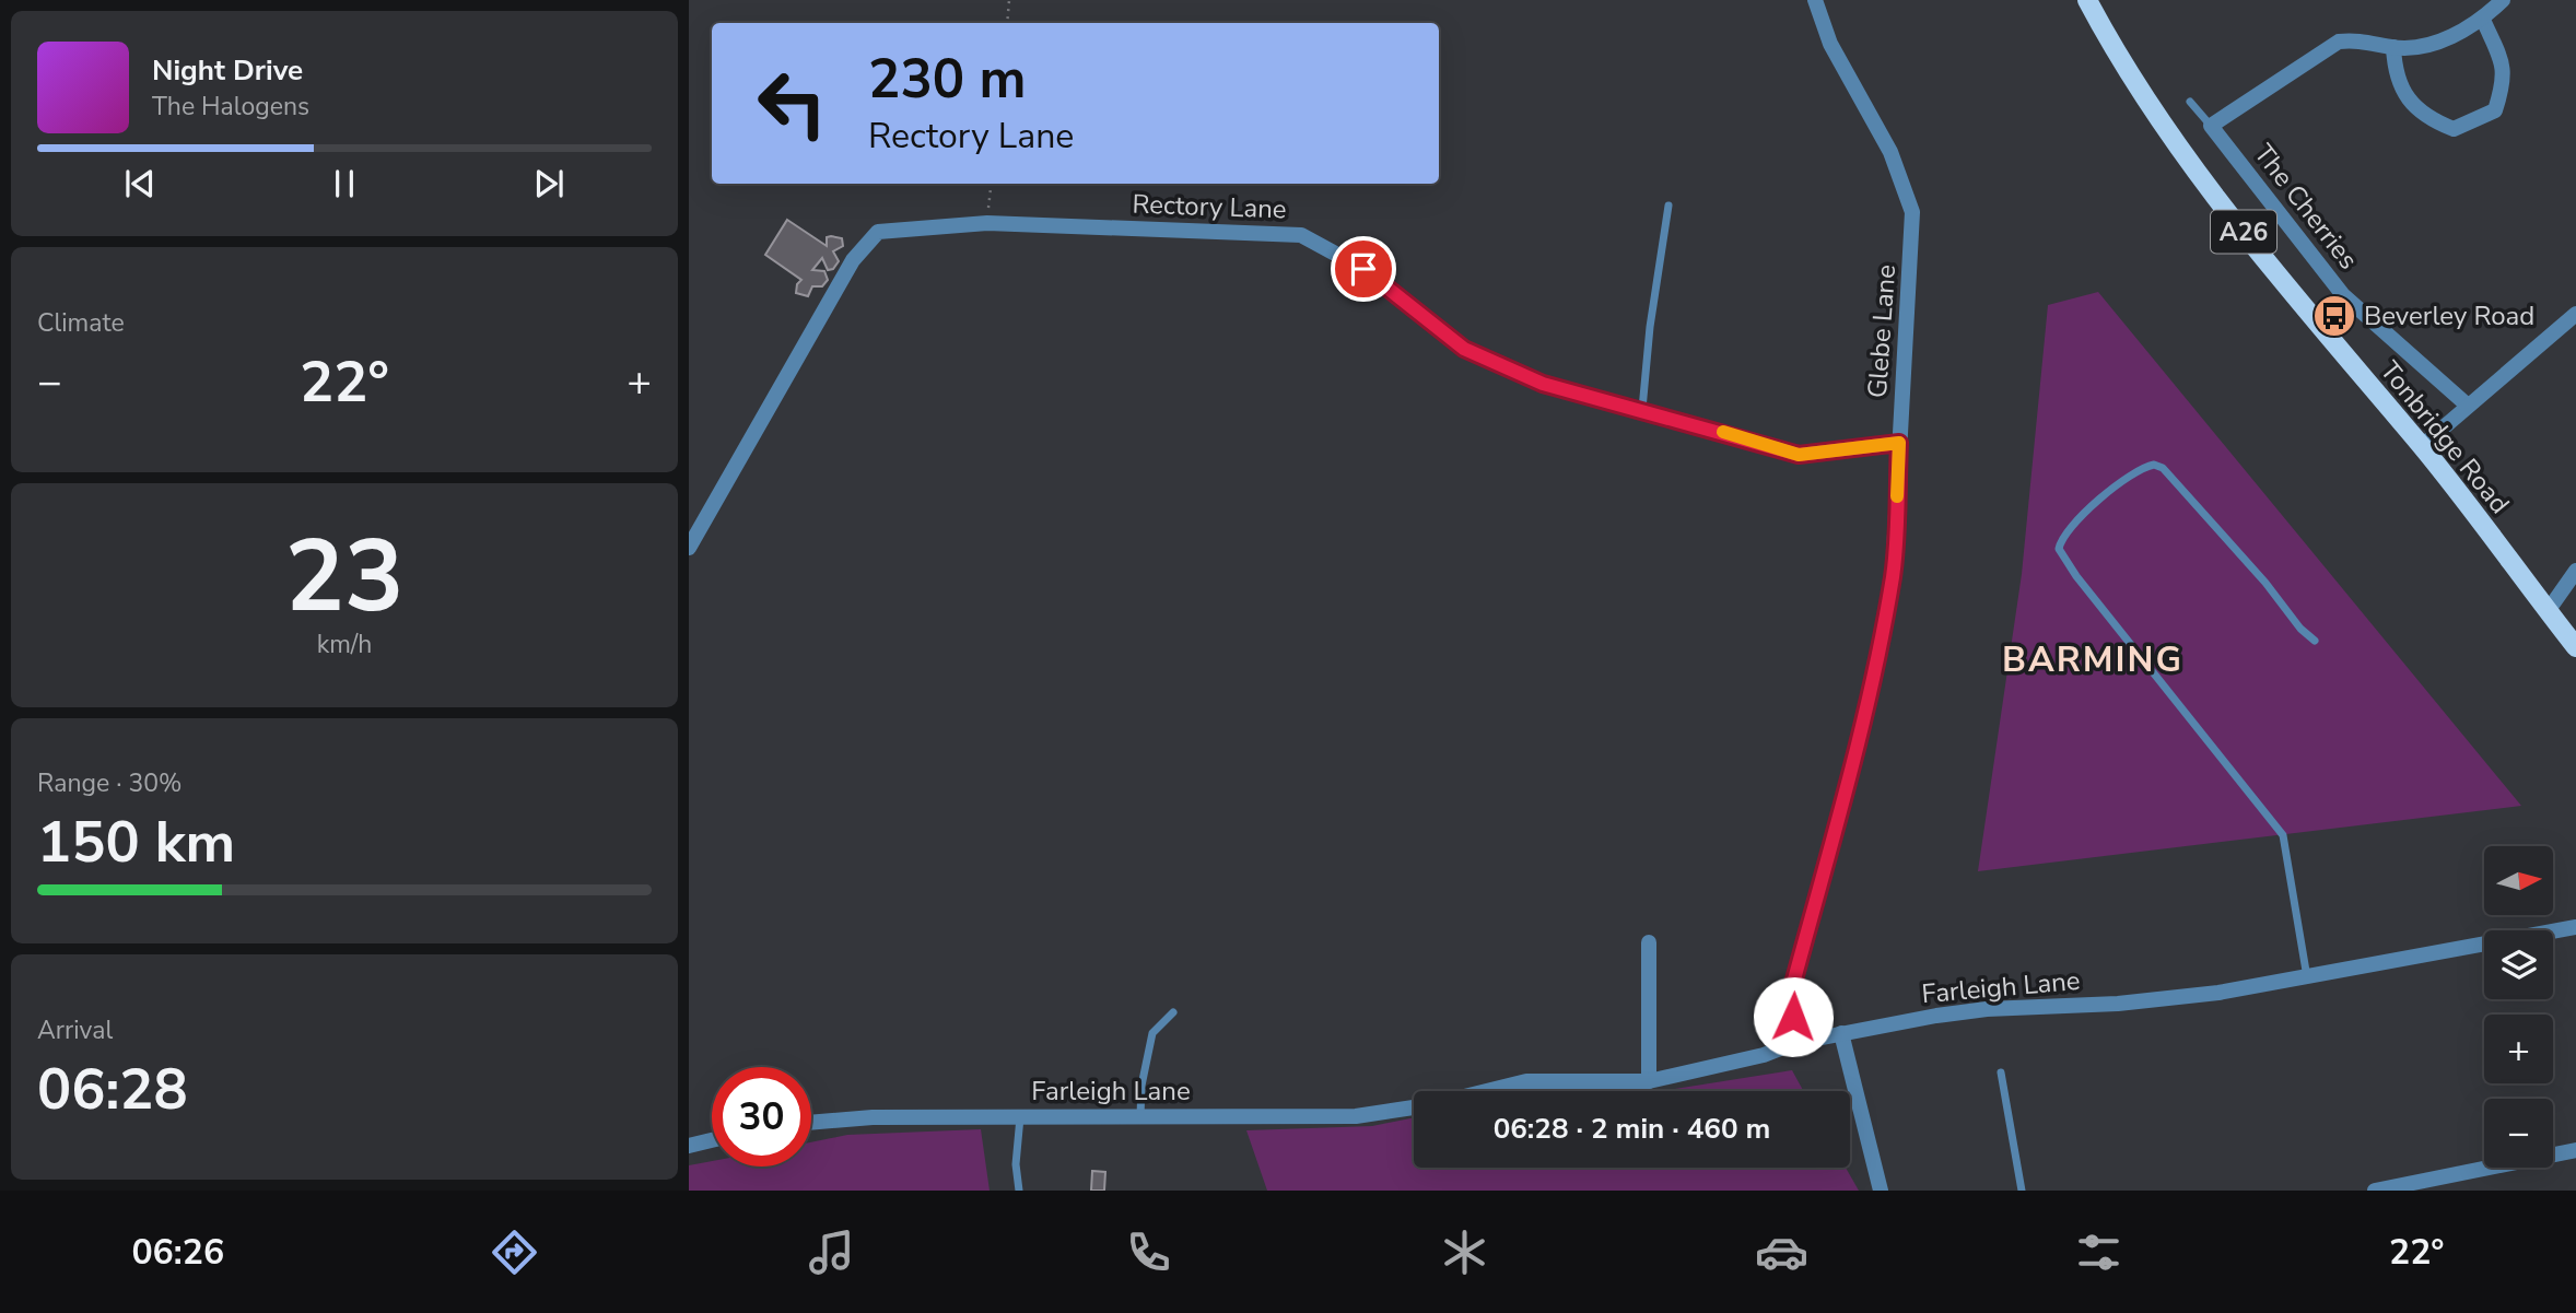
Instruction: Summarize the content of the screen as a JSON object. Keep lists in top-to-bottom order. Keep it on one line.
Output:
{"streets":{"main road":["A26","Tonbridge Road"],"street":["Rectory Lane","The Cherries","Glebe Lane","Farleigh Lane"]},"crossings":[["Rectory Lane","Glebe Lane"],["Glebe Lane","Farleigh Lane"]],"districts":["BARMING"],"places":{"bus stop":["Beverley Road"]},"north":"right","page":{"turn":["230 m","Rectory Lane"],"song":["Night Drive","The Halogens"],"tile":["Climate",["23","km/h"],["Range · 30%","150 km"],["Arrival","06:28"]],"heat":["−","22°","+"],"map_buttons":["+","−"],"limit":"30","trip":"06:28 · 2 min · 460 m","tabs":["06:26","22°"]}}
